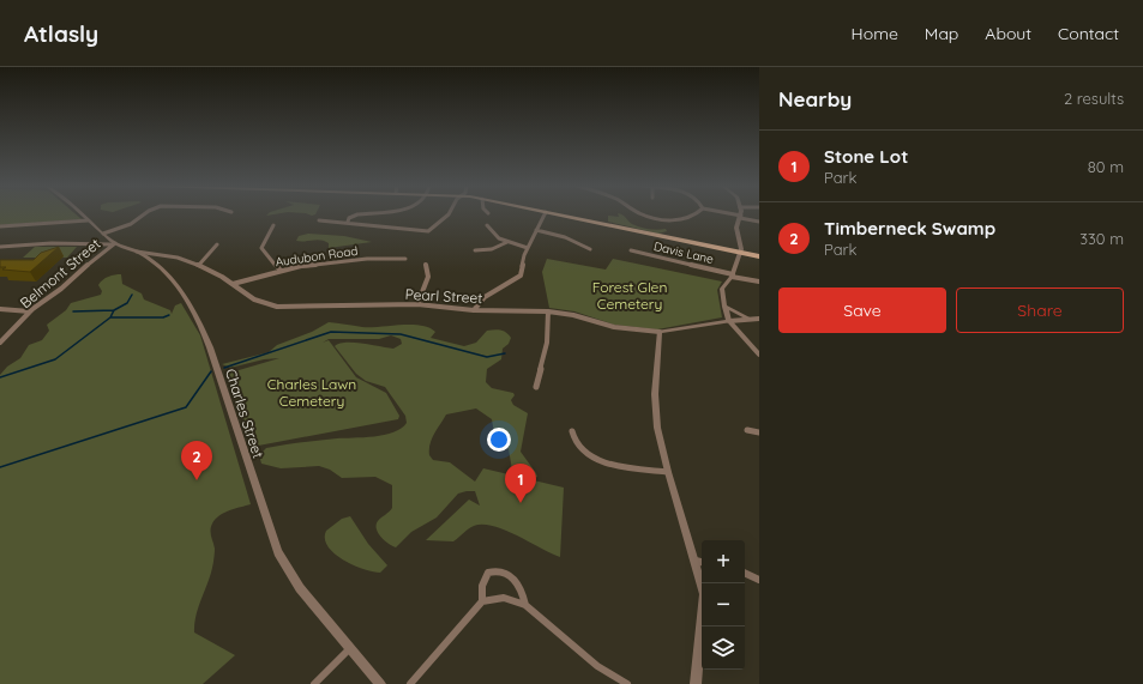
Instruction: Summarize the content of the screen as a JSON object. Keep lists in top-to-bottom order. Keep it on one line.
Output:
{"streets":{"street":["Davis Lane","Audubon Road","Belmont Street","Pearl Street","Charles Street"]},"crossings":[["Audubon Road","Pearl Street"],["Belmont Street","Charles Street"],["Pearl Street","Charles Street"]],"parks":["Forest Glen Cemetery","Charles Lawn Cemetery"],"page":{"header":"Atlasly","nav":["Home","Map","About","Contact"],"heading":["Nearby","2 results"],"list":[{"mark":"1","name":"Stone Lot","note":"Park","value":"80 m"},{"mark":"2","name":"Timberneck Swamp","note":"Park","value":"330 m"}],"buttons":["Save","Share"],"pins":["2","1"],"map_buttons":["+","−"]}}
